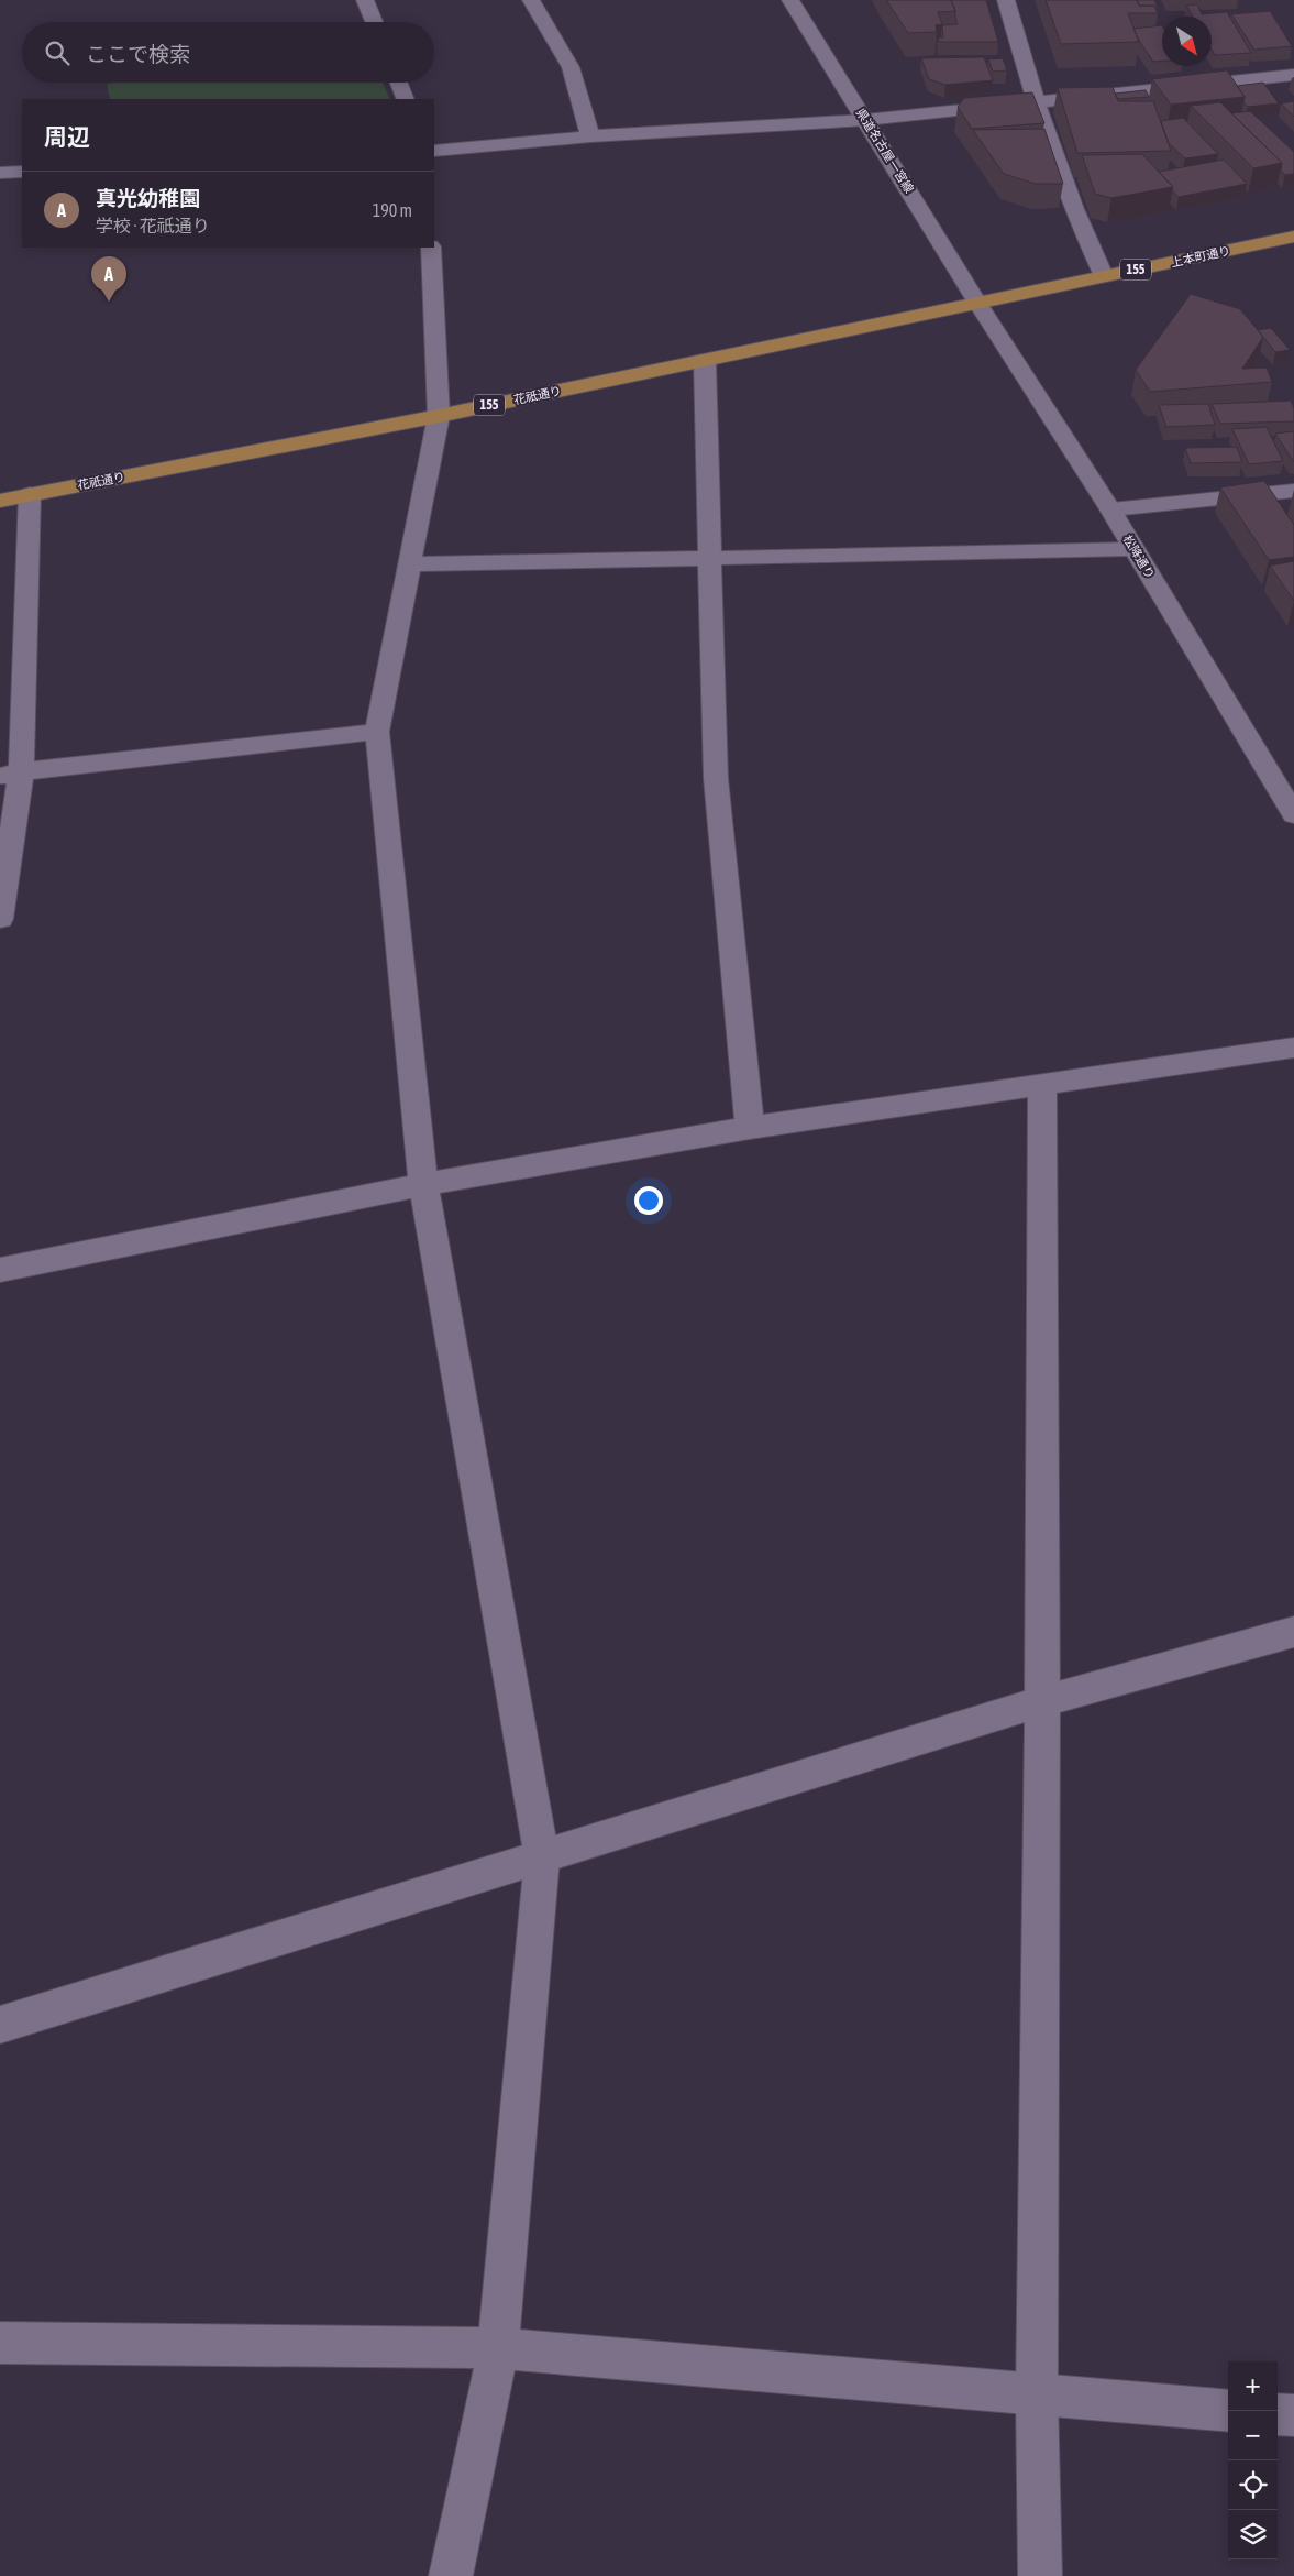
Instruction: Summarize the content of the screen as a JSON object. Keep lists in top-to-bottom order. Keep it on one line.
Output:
{"streets":{"highway":["上本町通り","155","花祇通り"],"street":["県道名古屋一宮線","松降通り"]},"crossings":[["県道名古屋一宮線","上本町通り"],["県道名古屋一宮線","花祇通り"],["県道名古屋一宮線","松降通り"],["上本町通り","花祇通り"],["上本町通り","松降通り"],["花祇通り","松降通り"]],"north":"bottom right","page":{"search":"ここで検索","heading":"周辺","list":[{"mark":"A","name":"真光幼稚園","note":"学校 · 花祇通り","value":"190 m"}],"pins":"A","map_buttons":["+","−"]}}
